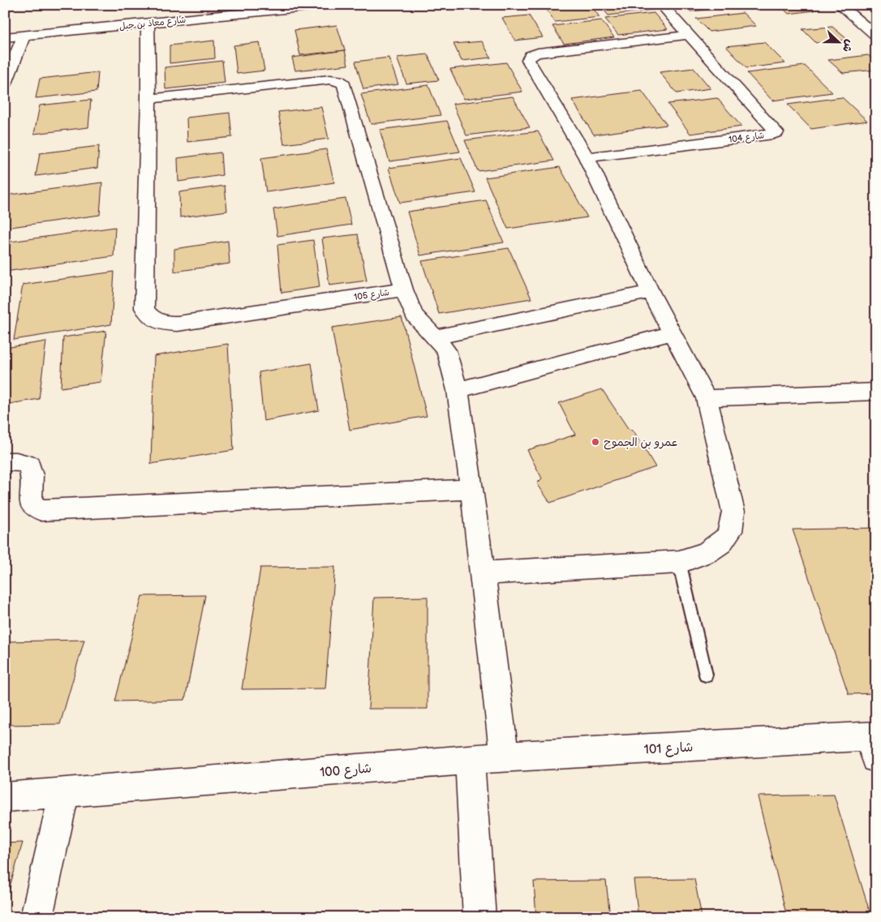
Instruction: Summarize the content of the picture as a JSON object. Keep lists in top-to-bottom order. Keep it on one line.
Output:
{"streets":{"street":["شارع معاذ بن جبل","شارع 104","شارع 105","شارع 101","شارع 100"]},"crossings":[["شارع معاذ بن جبل","شارع 105"],["شارع 101","شارع 100"]],"places":["عمرو بن الجموح"],"north":"right"}
